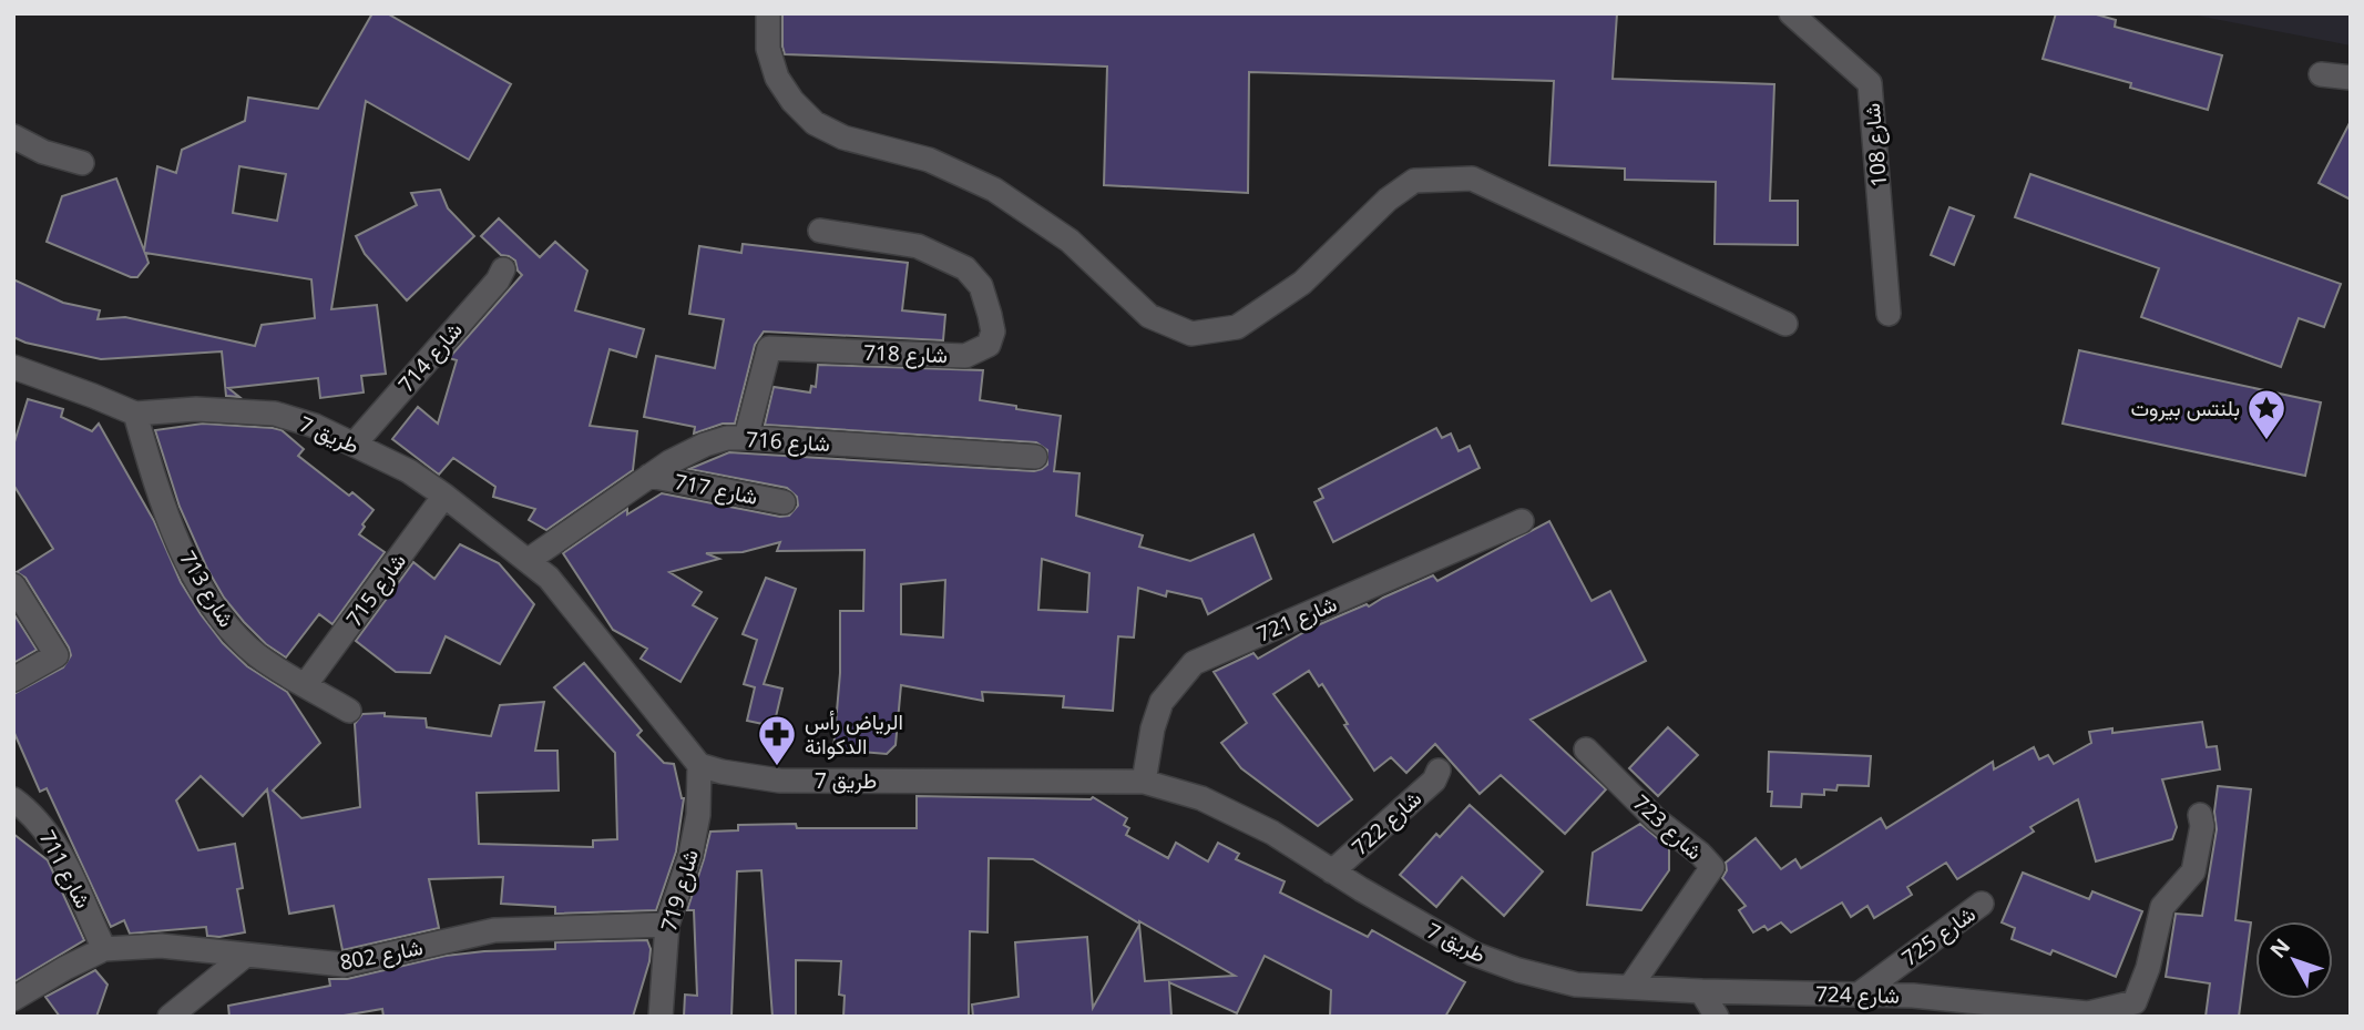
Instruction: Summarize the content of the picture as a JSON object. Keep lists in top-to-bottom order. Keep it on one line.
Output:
{"streets":{"street":["شارع 108","شارع 718","شارع 714","7 طريق","شارع 716","شارع 717","شارع 713","شارع 715","شارع 721","شارع 722","شارع 723","شارع 711","شارع 719","شارع 725","شارع 802","شارع 724"]},"crossings":[["شارع 718","شارع 716"],["شارع 714","7 طريق"],["7 طريق","شارع 716"],["7 طريق","شارع 713"],["7 طريق","شارع 715"],["7 طريق","شارع 721"],["7 طريق","شارع 722"],["7 طريق","شارع 723"],["7 طريق","شارع 719"],["7 طريق","شارع 724"],["شارع 716","شارع 717"],["شارع 713","شارع 715"],["شارع 711","شارع 802"],["شارع 719","شارع 802"],["شارع 725","شارع 724"]],"places":{"place":["بلنتس بيروت"],"pharmacy":["الرياض رأس الدكوانة"]},"north":"top left"}
